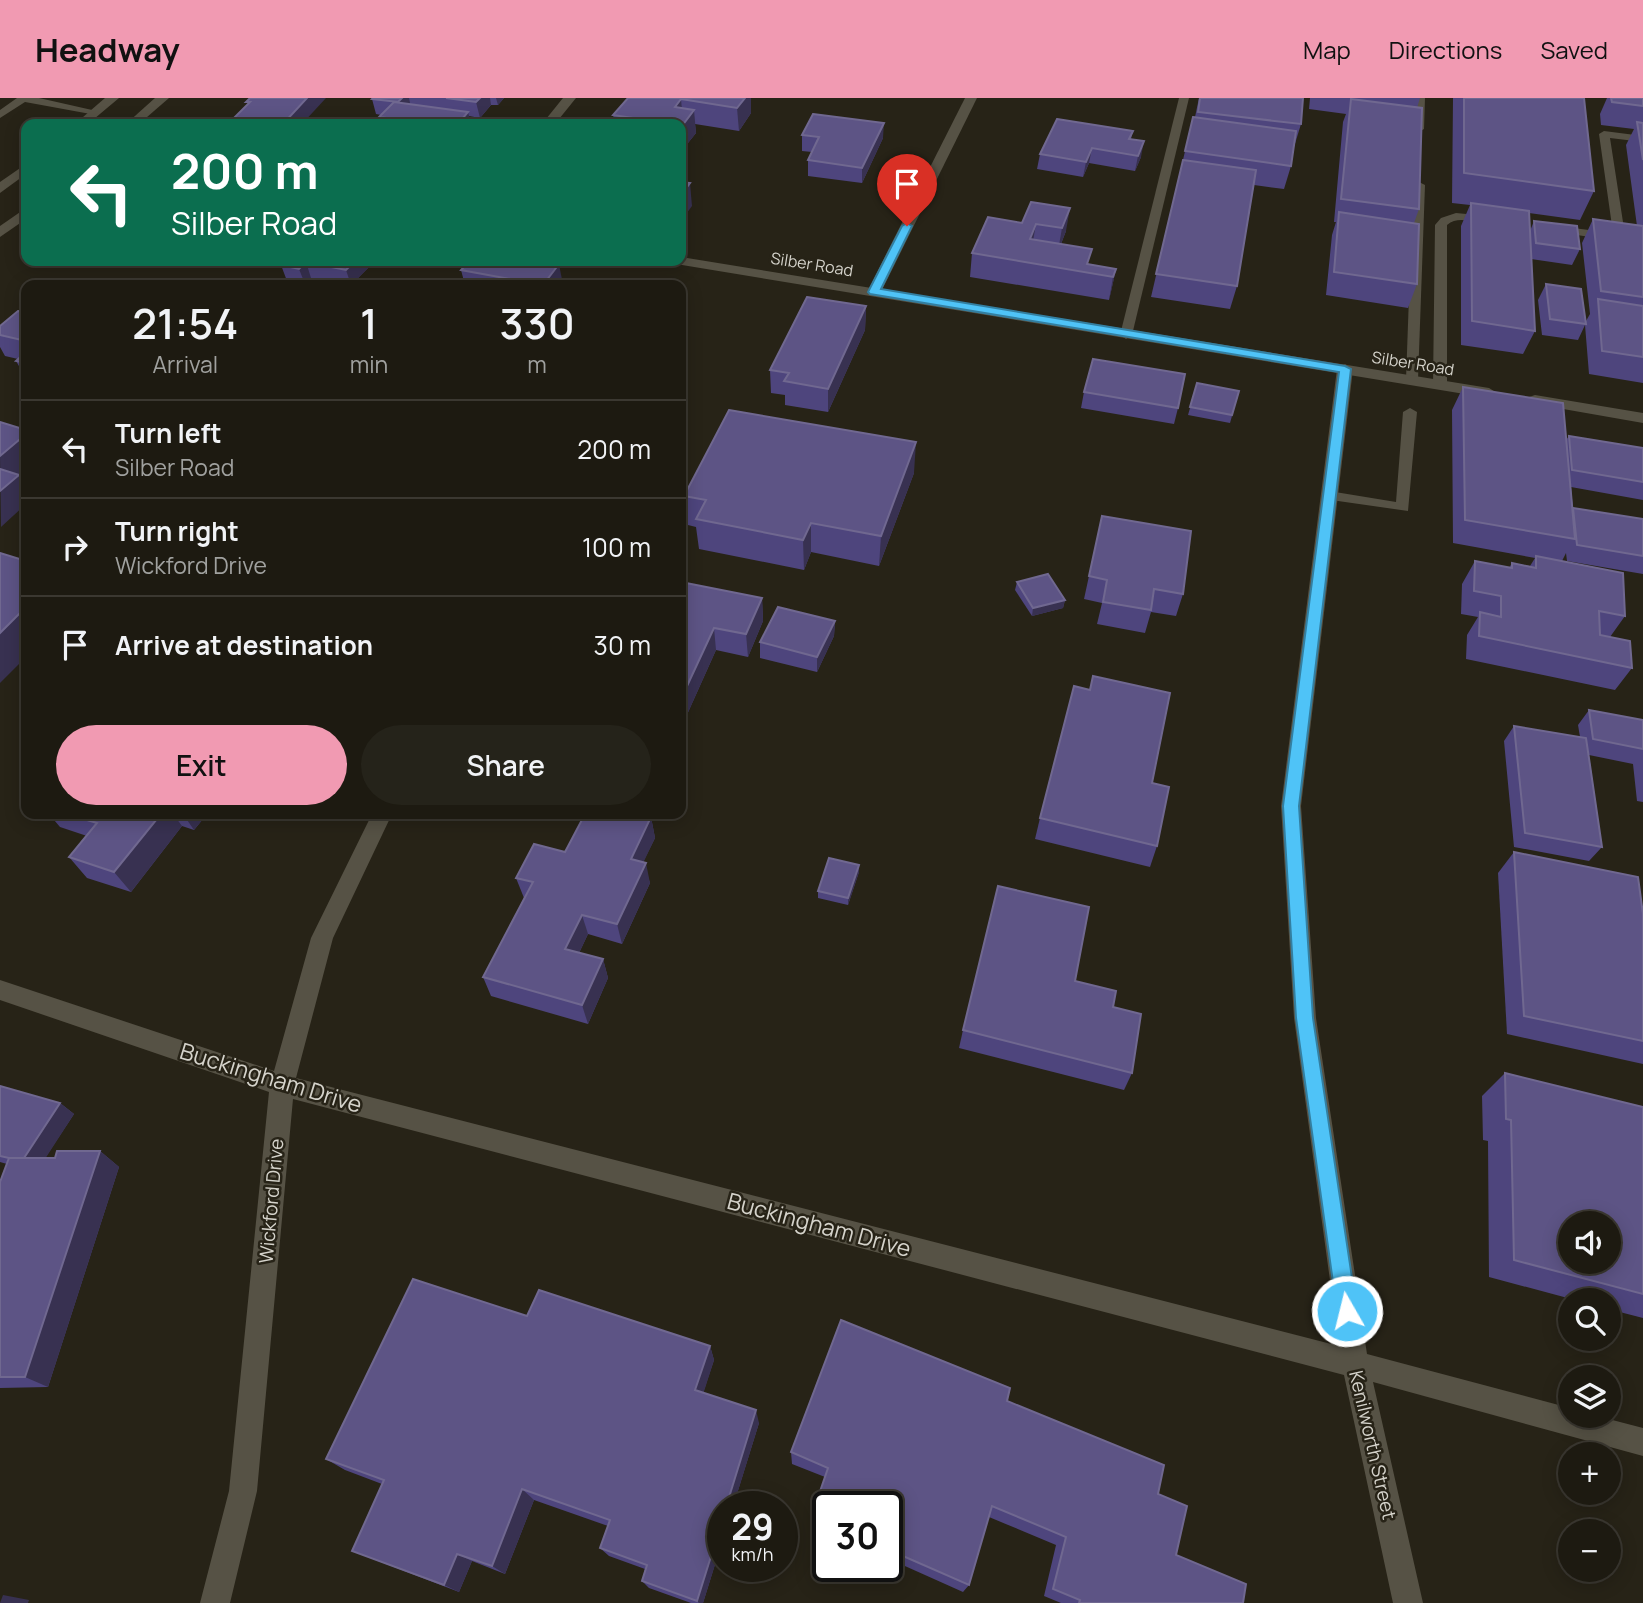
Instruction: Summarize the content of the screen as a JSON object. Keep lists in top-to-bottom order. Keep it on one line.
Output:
{"streets":{"street":["Silber Road","Buckingham Drive","Wickford Drive","Kenilworth Street"]},"crossings":[["Silber Road","Kenilworth Street"],["Buckingham Drive","Wickford Drive"],["Buckingham Drive","Kenilworth Street"]],"page":{"header":"Headway","nav":["Map","Directions","Saved"],"turn":["200 m","Silber Road"],"eta":["21:54","Arrival","1","min","330","m"],"list":[{"name":"Turn left","note":"Silber Road","value":"200 m"},{"name":"Turn right","note":"Wickford Drive","value":"100 m"},{"name":"Arrive at destination","value":"30 m"}],"buttons":["Exit","Share"],"map_buttons":["+","−"],"speed":"29 km/h","limit":"30"}}
